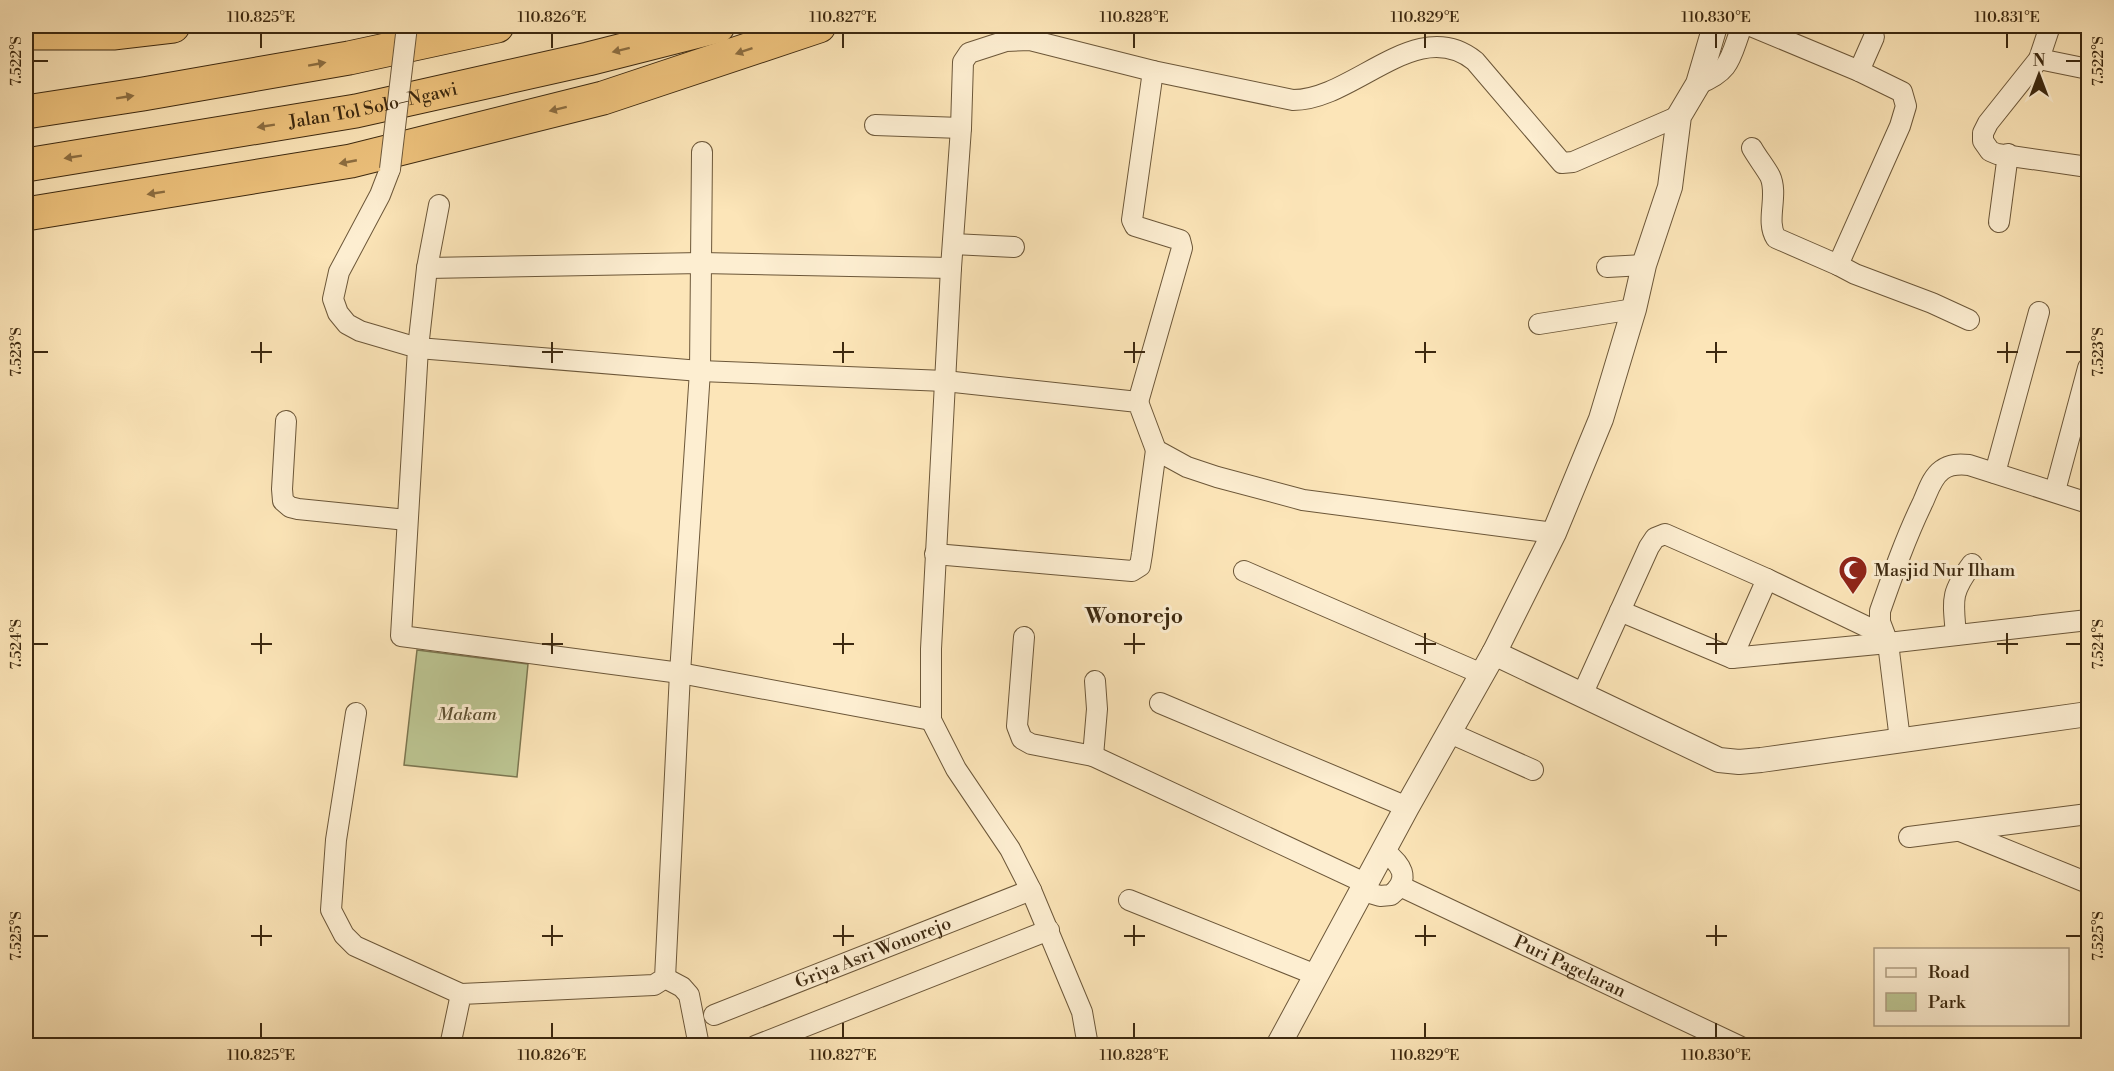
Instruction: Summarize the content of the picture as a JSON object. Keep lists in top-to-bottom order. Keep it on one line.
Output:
{"streets":{"highway":["Jalan Tol Solo–Ngawi"],"street":["Griya Asri Wonorejo","Puri Pagelaran"]},"districts":["Wonorejo"],"parks":["Makam"],"places":{"mosque":["Masjid Nur Ilham"]},"legend":["Road","Park"],"north":"top","coordinates":["110.825°E","110.826°E","110.827°E","110.828°E","110.829°E","110.830°E","110.831°E","7.522°S","7.523°S","7.524°S","7.525°S"]}
